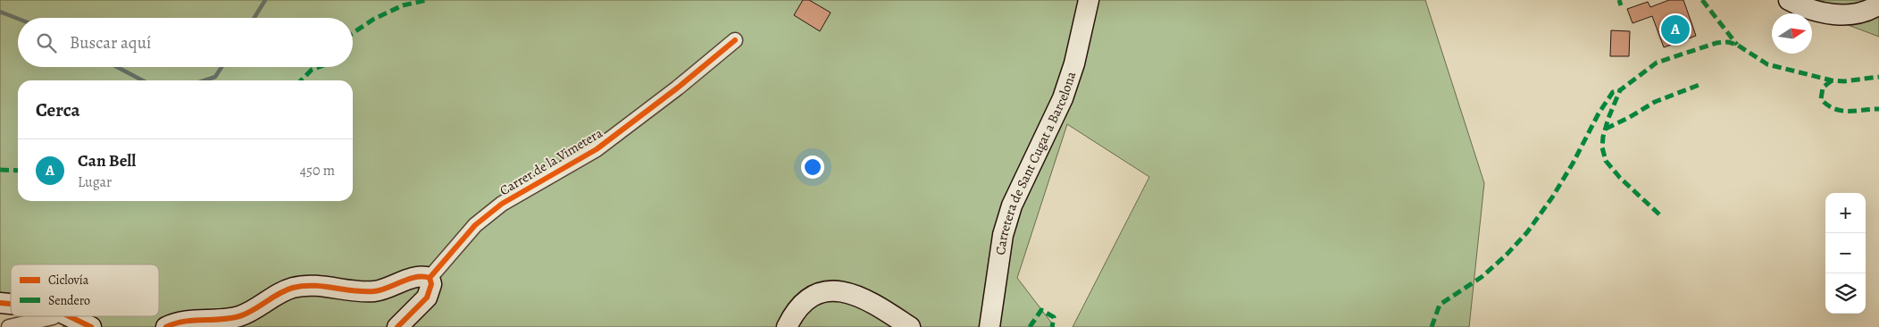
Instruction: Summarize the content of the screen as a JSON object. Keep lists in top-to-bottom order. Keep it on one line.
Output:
{"streets":{"main road":["Carretera de Sant Cugat a Barcelona"],"street":["Carrer de la Vimetera"]},"legend":["Ciclovía","Sendero"],"north":"right","page":{"pins":"A","search":"Buscar aquí","heading":"Cerca","list":[{"mark":"A","name":"Can Bell","note":"Lugar","value":"450 m"}],"map_buttons":["+","−"]}}
